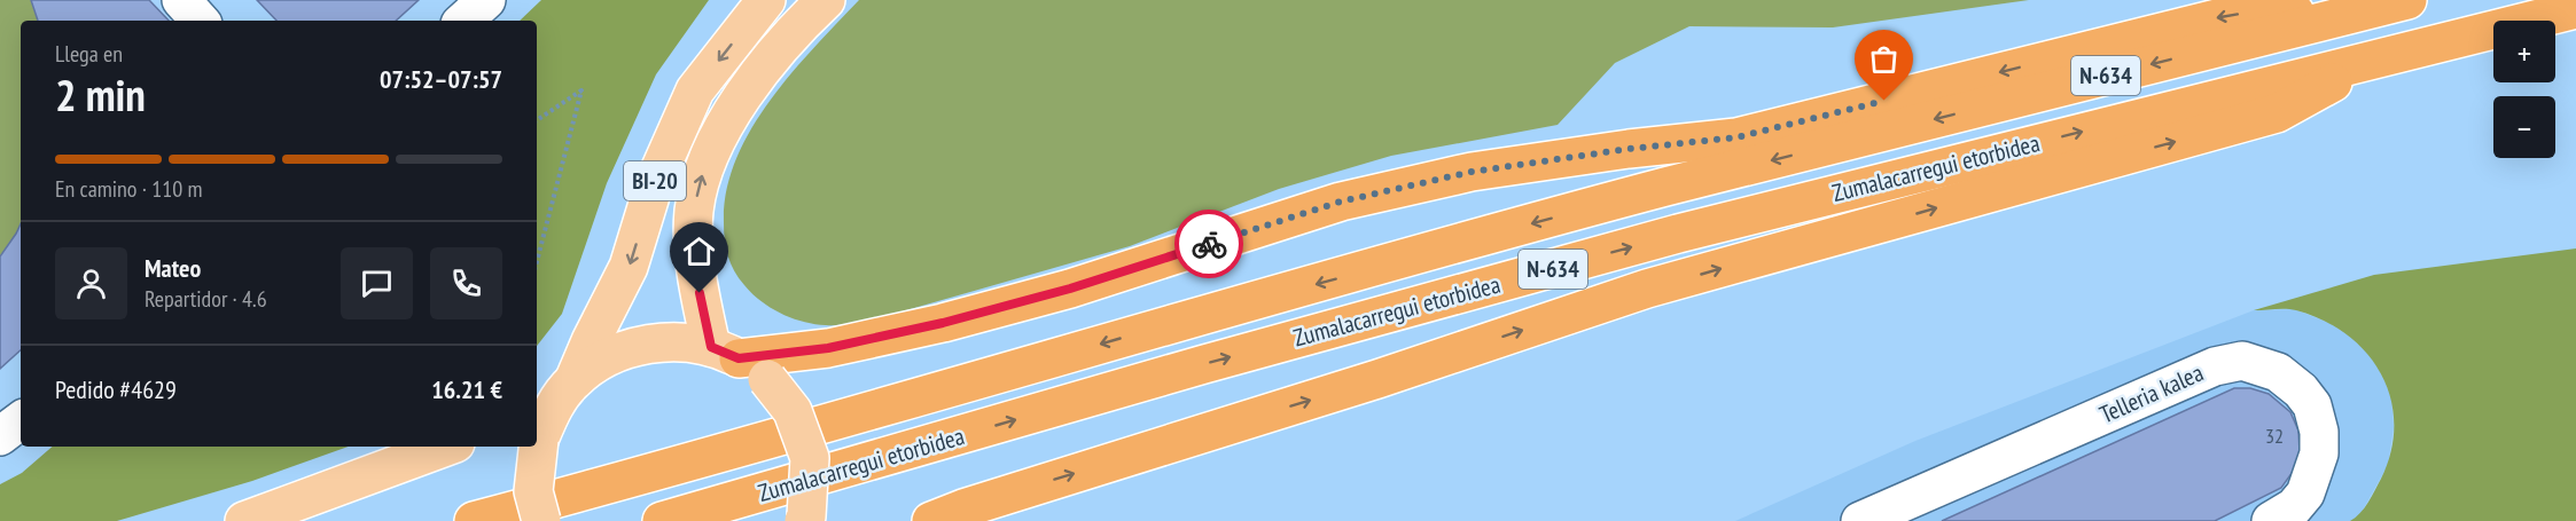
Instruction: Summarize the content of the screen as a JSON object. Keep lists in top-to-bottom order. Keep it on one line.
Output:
{"streets":{"highway":["N-634","Zumalacarregui etorbidea"],"main road":["BI-20"],"street":["Telleria kalea"]},"crossings":[["N-634","Zumalacarregui etorbidea"],["N-634","BI-20"]],"house_numbers":["32"],"page":{"map_buttons":["+","−"],"heading":["2 min","Llega en","07:52–07:57"],"panel":["Mateo","Repartidor · 4.6","Pedido #4629","16.21 €"],"bar":"En camino · 110 m"}}
